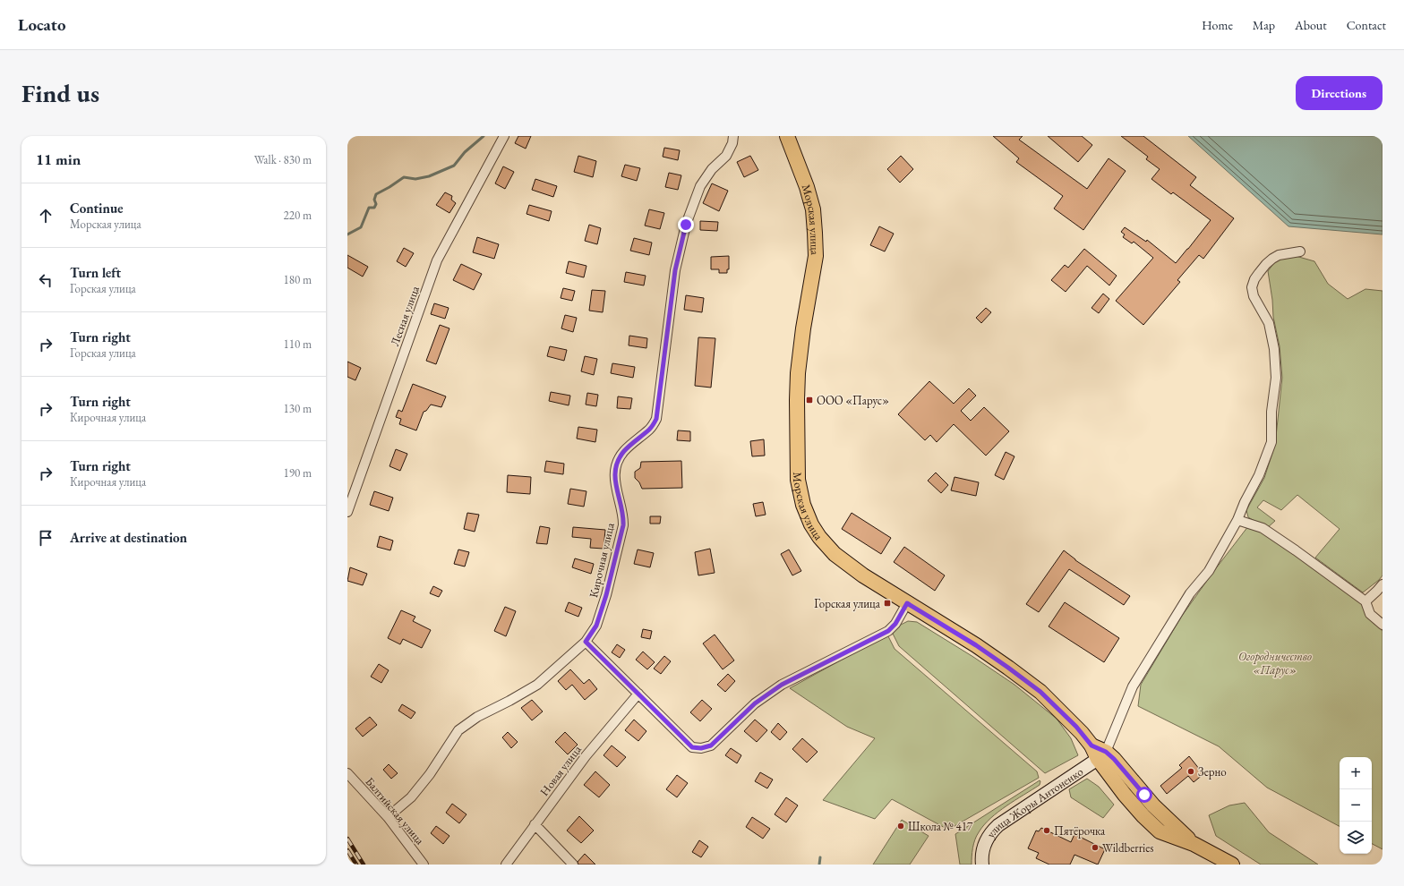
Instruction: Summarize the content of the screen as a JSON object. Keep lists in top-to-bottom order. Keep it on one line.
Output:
{"streets":{"main road":["Морская улица","улица Жоры Антоненко"],"street":["Лесная улица","Кирочная улица","Новая улица","Балтийская улица"]},"crossings":[["Морская улица","улица Жоры Антоненко"],["Кирочная улица","Балтийская улица"]],"parks":["Огородничество «Парус»"],"places":{"transit":["ООО «Парус»","Горская улица"],"other":["Зерно","Школа № 417","Пятёрочка","Wildberries"]},"page":{"header":"Locato","nav":["Home","Map","About","Contact"],"buttons":"Directions","title":"Find us","heading":["11 min","Walk · 830 m"],"list":[["Continue","Морская улица","220 m"],["Turn left","Горская улица","180 m"],["Turn right","Горская улица","110 m"],["Turn right","Кирочная улица","130 m"],["Turn right","Кирочная улица","190 m"],"Arrive at destination"],"map_buttons":["+","−"]}}
